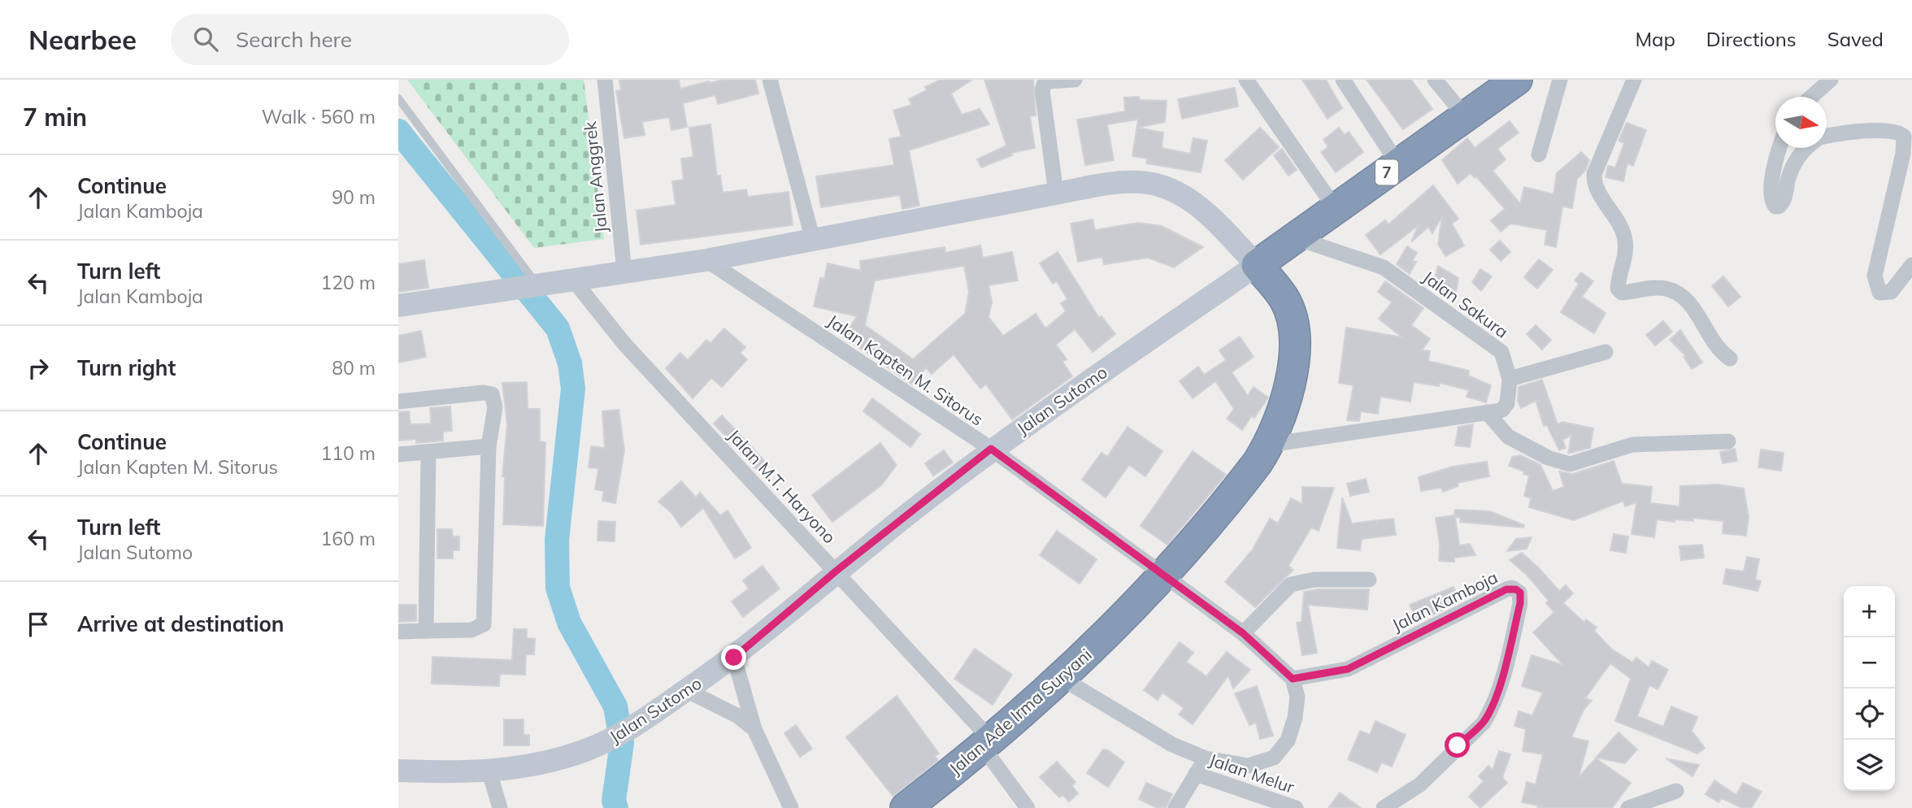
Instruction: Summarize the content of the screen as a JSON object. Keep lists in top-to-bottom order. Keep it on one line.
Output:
{"streets":{"highway":["7","Jalan Ade Irma Suryani"],"street":["Jalan Anggrek","Jalan Sakura","Jalan Kapten M. Sitorus","Jalan Sutomo","Jalan M.T. Haryono","Jalan Kamboja","Jalan Melur"]},"crossings":[["7","Jalan Sakura"],["7","Jalan Sutomo"],["7","Jalan Ade Irma Suryani"],["Jalan Sakura","Jalan Ade Irma Suryani"],["Jalan Kapten M. Sitorus","Jalan Sutomo"],["Jalan Kapten M. Sitorus","Jalan Kamboja"],["Jalan Kapten M. Sitorus","Jalan Ade Irma Suryani"],["Jalan Sutomo","Jalan M.T. Haryono"],["Jalan Sutomo","Jalan Ade Irma Suryani"],["Jalan M.T. Haryono","Jalan Ade Irma Suryani"]],"north":"right","page":{"header":"Nearbee","search":"Search here","nav":["Map","Directions","Saved"],"heading":["7 min","Walk · 560 m"],"list":[["Continue","Jalan Kamboja","90 m"],["Turn left","Jalan Kamboja","120 m"],["Turn right","80 m"],["Continue","Jalan Kapten M. Sitorus","110 m"],["Turn left","Jalan Sutomo","160 m"],"Arrive at destination"],"map_buttons":["+","−"]}}
